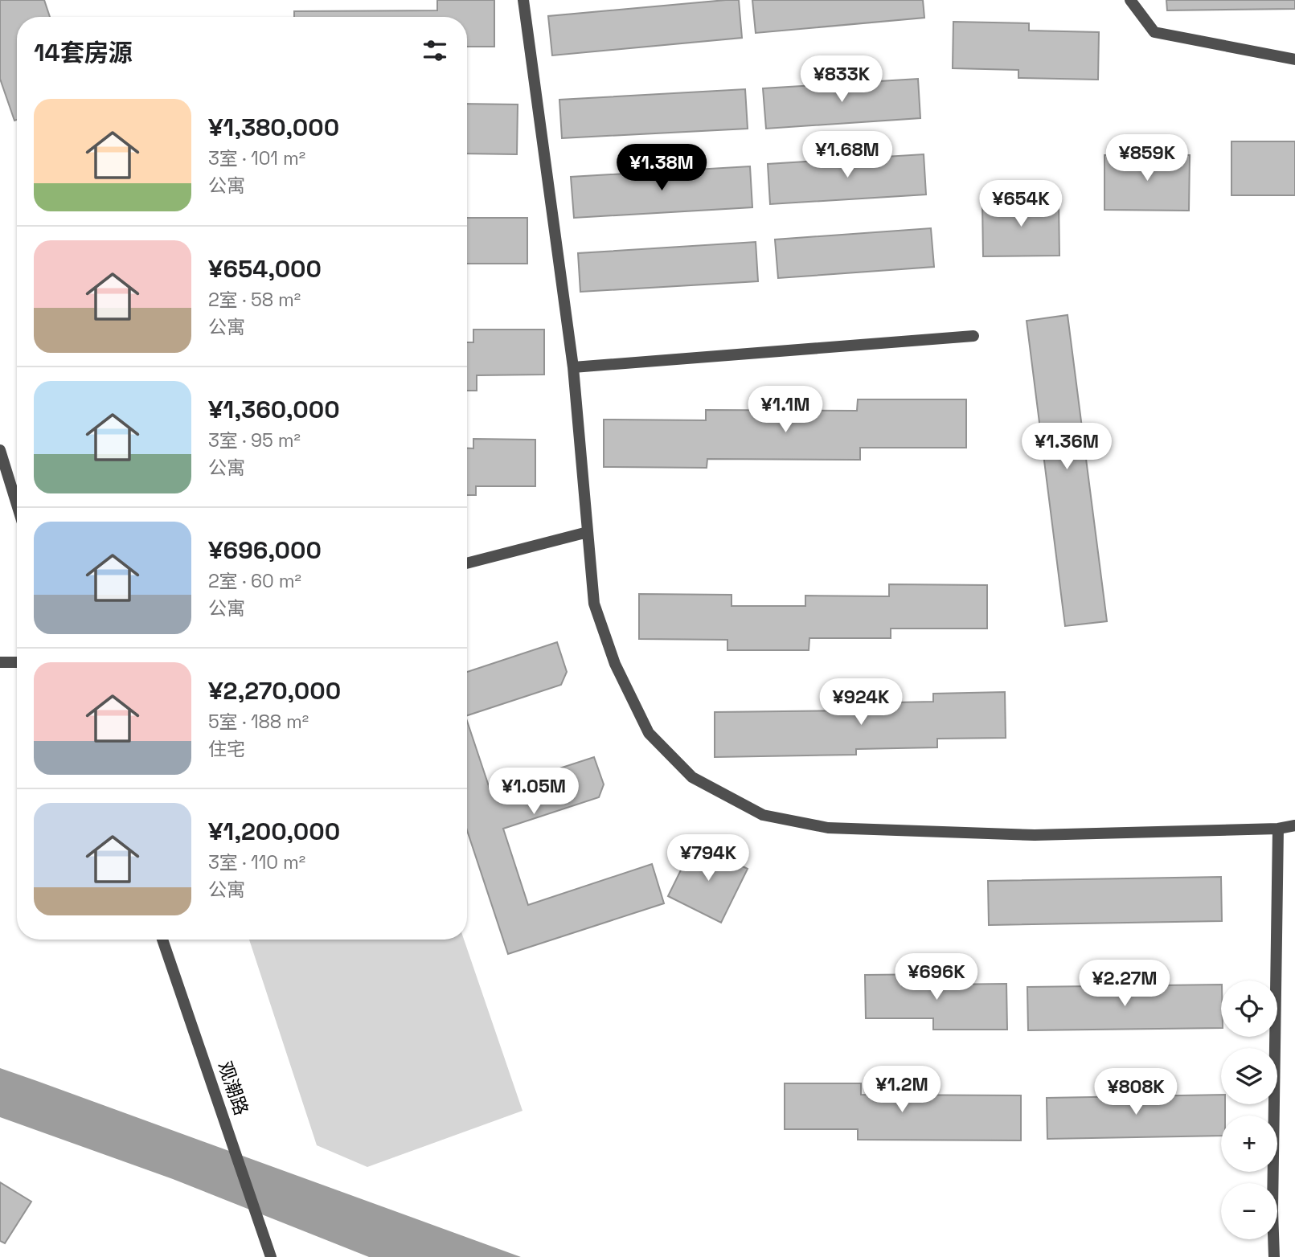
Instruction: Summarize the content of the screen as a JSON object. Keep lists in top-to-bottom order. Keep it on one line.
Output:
{"streets":{"street":["观潮路"]},"page":{"heading":"14套房源","price":["¥833K","¥1.68M","¥859K","¥1.38M","¥654K","¥1.1M","¥1.36M","¥924K","¥1.05M","¥794K","¥696K","¥2.27M","¥1.2M","¥808K"],"list":[{"name":"¥1,380,000","note":"3室 · 101 m² · 公寓"},{"name":"¥654,000","note":"2室 · 58 m² · 公寓"},{"name":"¥1,360,000","note":"3室 · 95 m² · 公寓"},{"name":"¥696,000","note":"2室 · 60 m² · 公寓"},{"name":"¥2,270,000","note":"5室 · 188 m² · 住宅"},{"name":"¥1,200,000","note":"3室 · 110 m² · 公寓"}],"map_buttons":["+","−"]}}
